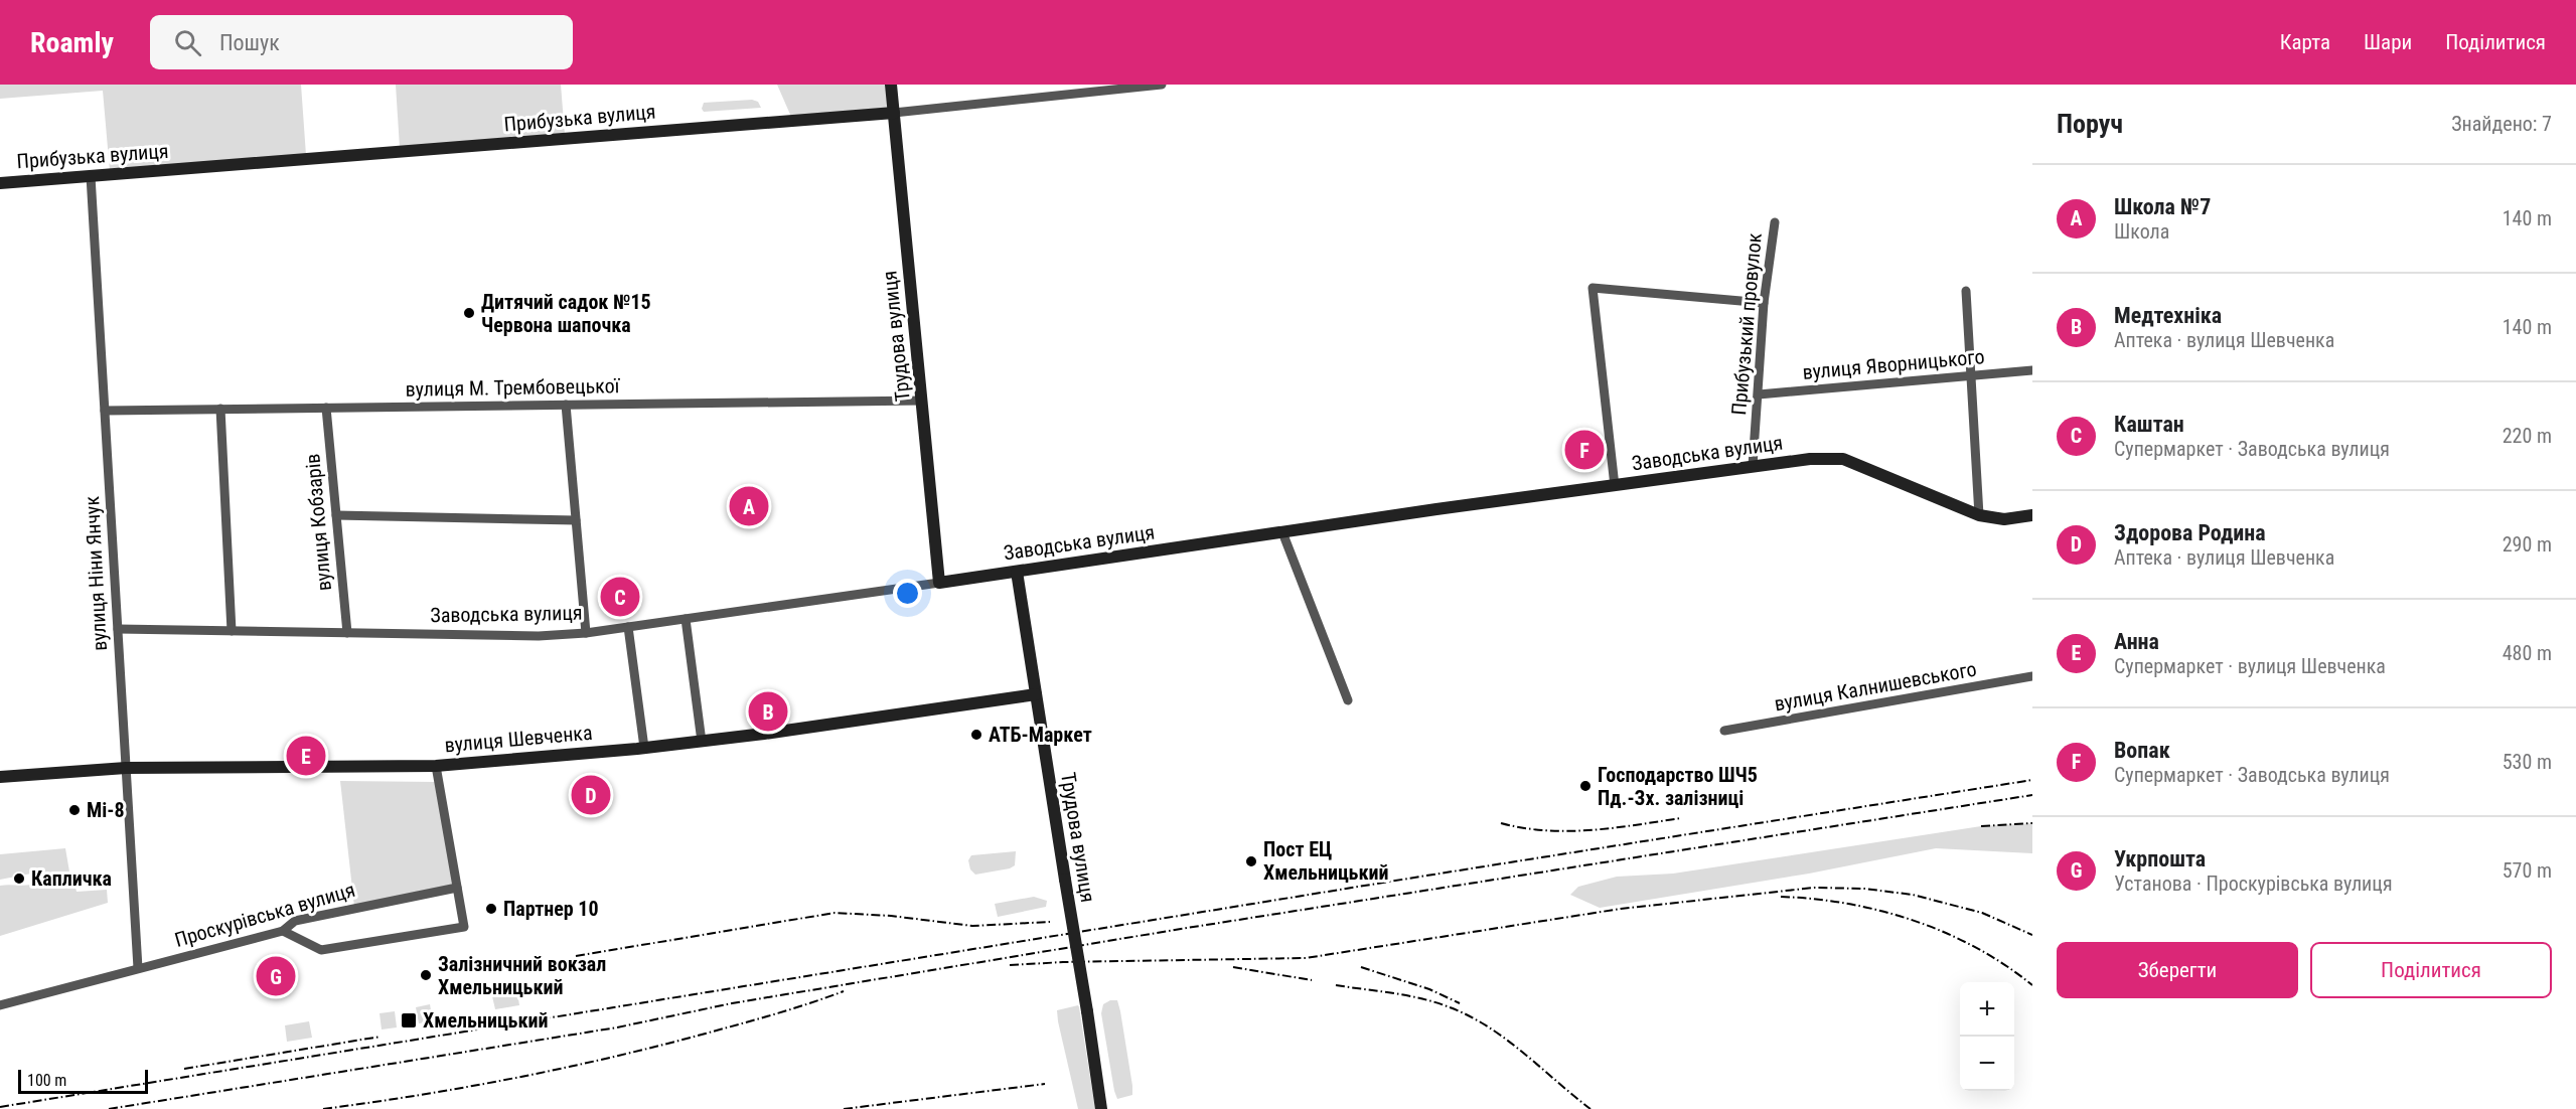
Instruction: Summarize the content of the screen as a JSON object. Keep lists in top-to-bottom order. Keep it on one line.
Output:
{"streets":{"street":["Прибузька вулиця","Прибузький провулок","Трудова вулиця","вулиця Яворницького","вулиця М. Трембовецької","Заводська вулиця","вулиця Кобзарів","вулиця Ніни Янчук","вулиця Калнишевського","вулиця Шевченка","Проскурівська вулиця"]},"crossings":[["Прибузька вулиця","Трудова вулиця"],["Прибузька вулиця","вулиця Ніни Янчук"],["Прибузький провулок","вулиця Яворницького"],["Прибузький провулок","Заводська вулиця"],["Трудова вулиця","вулиця М. Трембовецької"],["Трудова вулиця","Заводська вулиця"],["Трудова вулиця","вулиця Шевченка"],["вулиця М. Трембовецької","вулиця Кобзарів"],["вулиця М. Трембовецької","вулиця Ніни Янчук"],["Заводська вулиця","вулиця Кобзарів"],["Заводська вулиця","вулиця Ніни Янчук"],["вулиця Ніни Янчук","вулиця Шевченка"],["вулиця Ніни Янчук","Проскурівська вулиця"]],"places":{"other":["Дитячий садок №15 Червона шапочка","АТБ-Маркет","Господарство ШЧ5 Пд.-Зх. залізниці","Mi-8","Пост ЕЦ Хмельницький","Капличка","Партнер 10","Залізничний вокзал Хмельницький"],"transit":["Хмельницький"]},"scale_bar":"100 m","page":{"header":"Roamly","search":"Пошук","nav":["Карта","Шари","Поділитися"],"heading":["Поруч","Знайдено: 7"],"list":[{"mark":"A","name":"Школа №7","note":"Школа","value":"140 m"},{"mark":"B","name":"Медтехніка","note":"Аптека · вулиця Шевченка","value":"140 m"},{"mark":"C","name":"Каштан","note":"Супермаркет · Заводська вулиця","value":"220 m"},{"mark":"D","name":"Здорова Родина","note":"Аптека · вулиця Шевченка","value":"290 m"},{"mark":"E","name":"Анна","note":"Супермаркет · вулиця Шевченка","value":"480 m"},{"mark":"F","name":"Вопак","note":"Супермаркет · Заводська вулиця","value":"530 m"},{"mark":"G","name":"Укрпошта","note":"Установа · Проскурівська вулиця","value":"570 m"}],"pins":["F","A","C","B","E","D","G"],"buttons":["Зберегти","Поділитися"],"map_buttons":["+","−"],"scale":"100 m"}}
